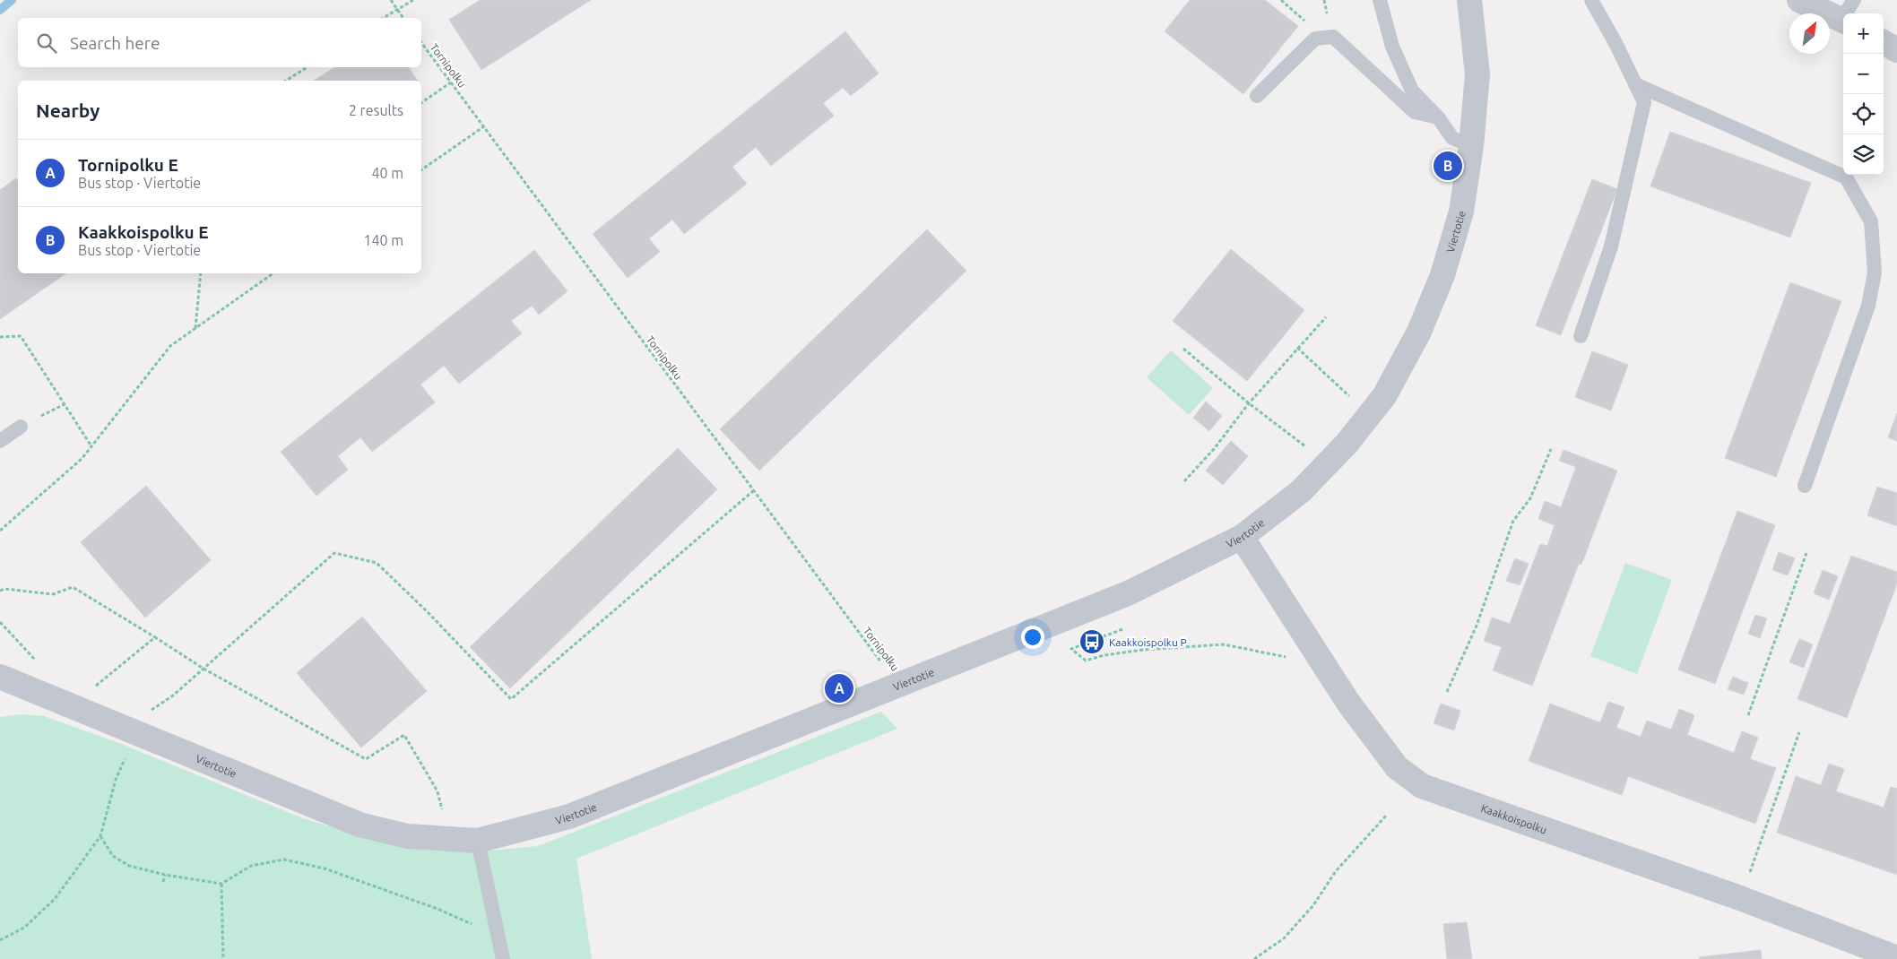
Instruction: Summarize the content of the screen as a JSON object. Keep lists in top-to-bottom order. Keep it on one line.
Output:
{"streets":{"street":["Viertotie","Kaakkoispolku"],"path":["Tornipolku"]},"crossings":[["Tornipolku","Viertotie"],["Viertotie","Kaakkoispolku"]],"places":{"bus stop":["Kaakkoispolku P"]},"north":"top right","page":{"map_buttons":["+","−"],"search":"Search here","heading":["Nearby","2 results"],"list":[{"mark":"A","name":"Tornipolku E","note":"Bus stop · Viertotie","value":"40 m"},{"mark":"B","name":"Kaakkoispolku E","note":"Bus stop · Viertotie","value":"140 m"}],"pins":["B","A"]}}
